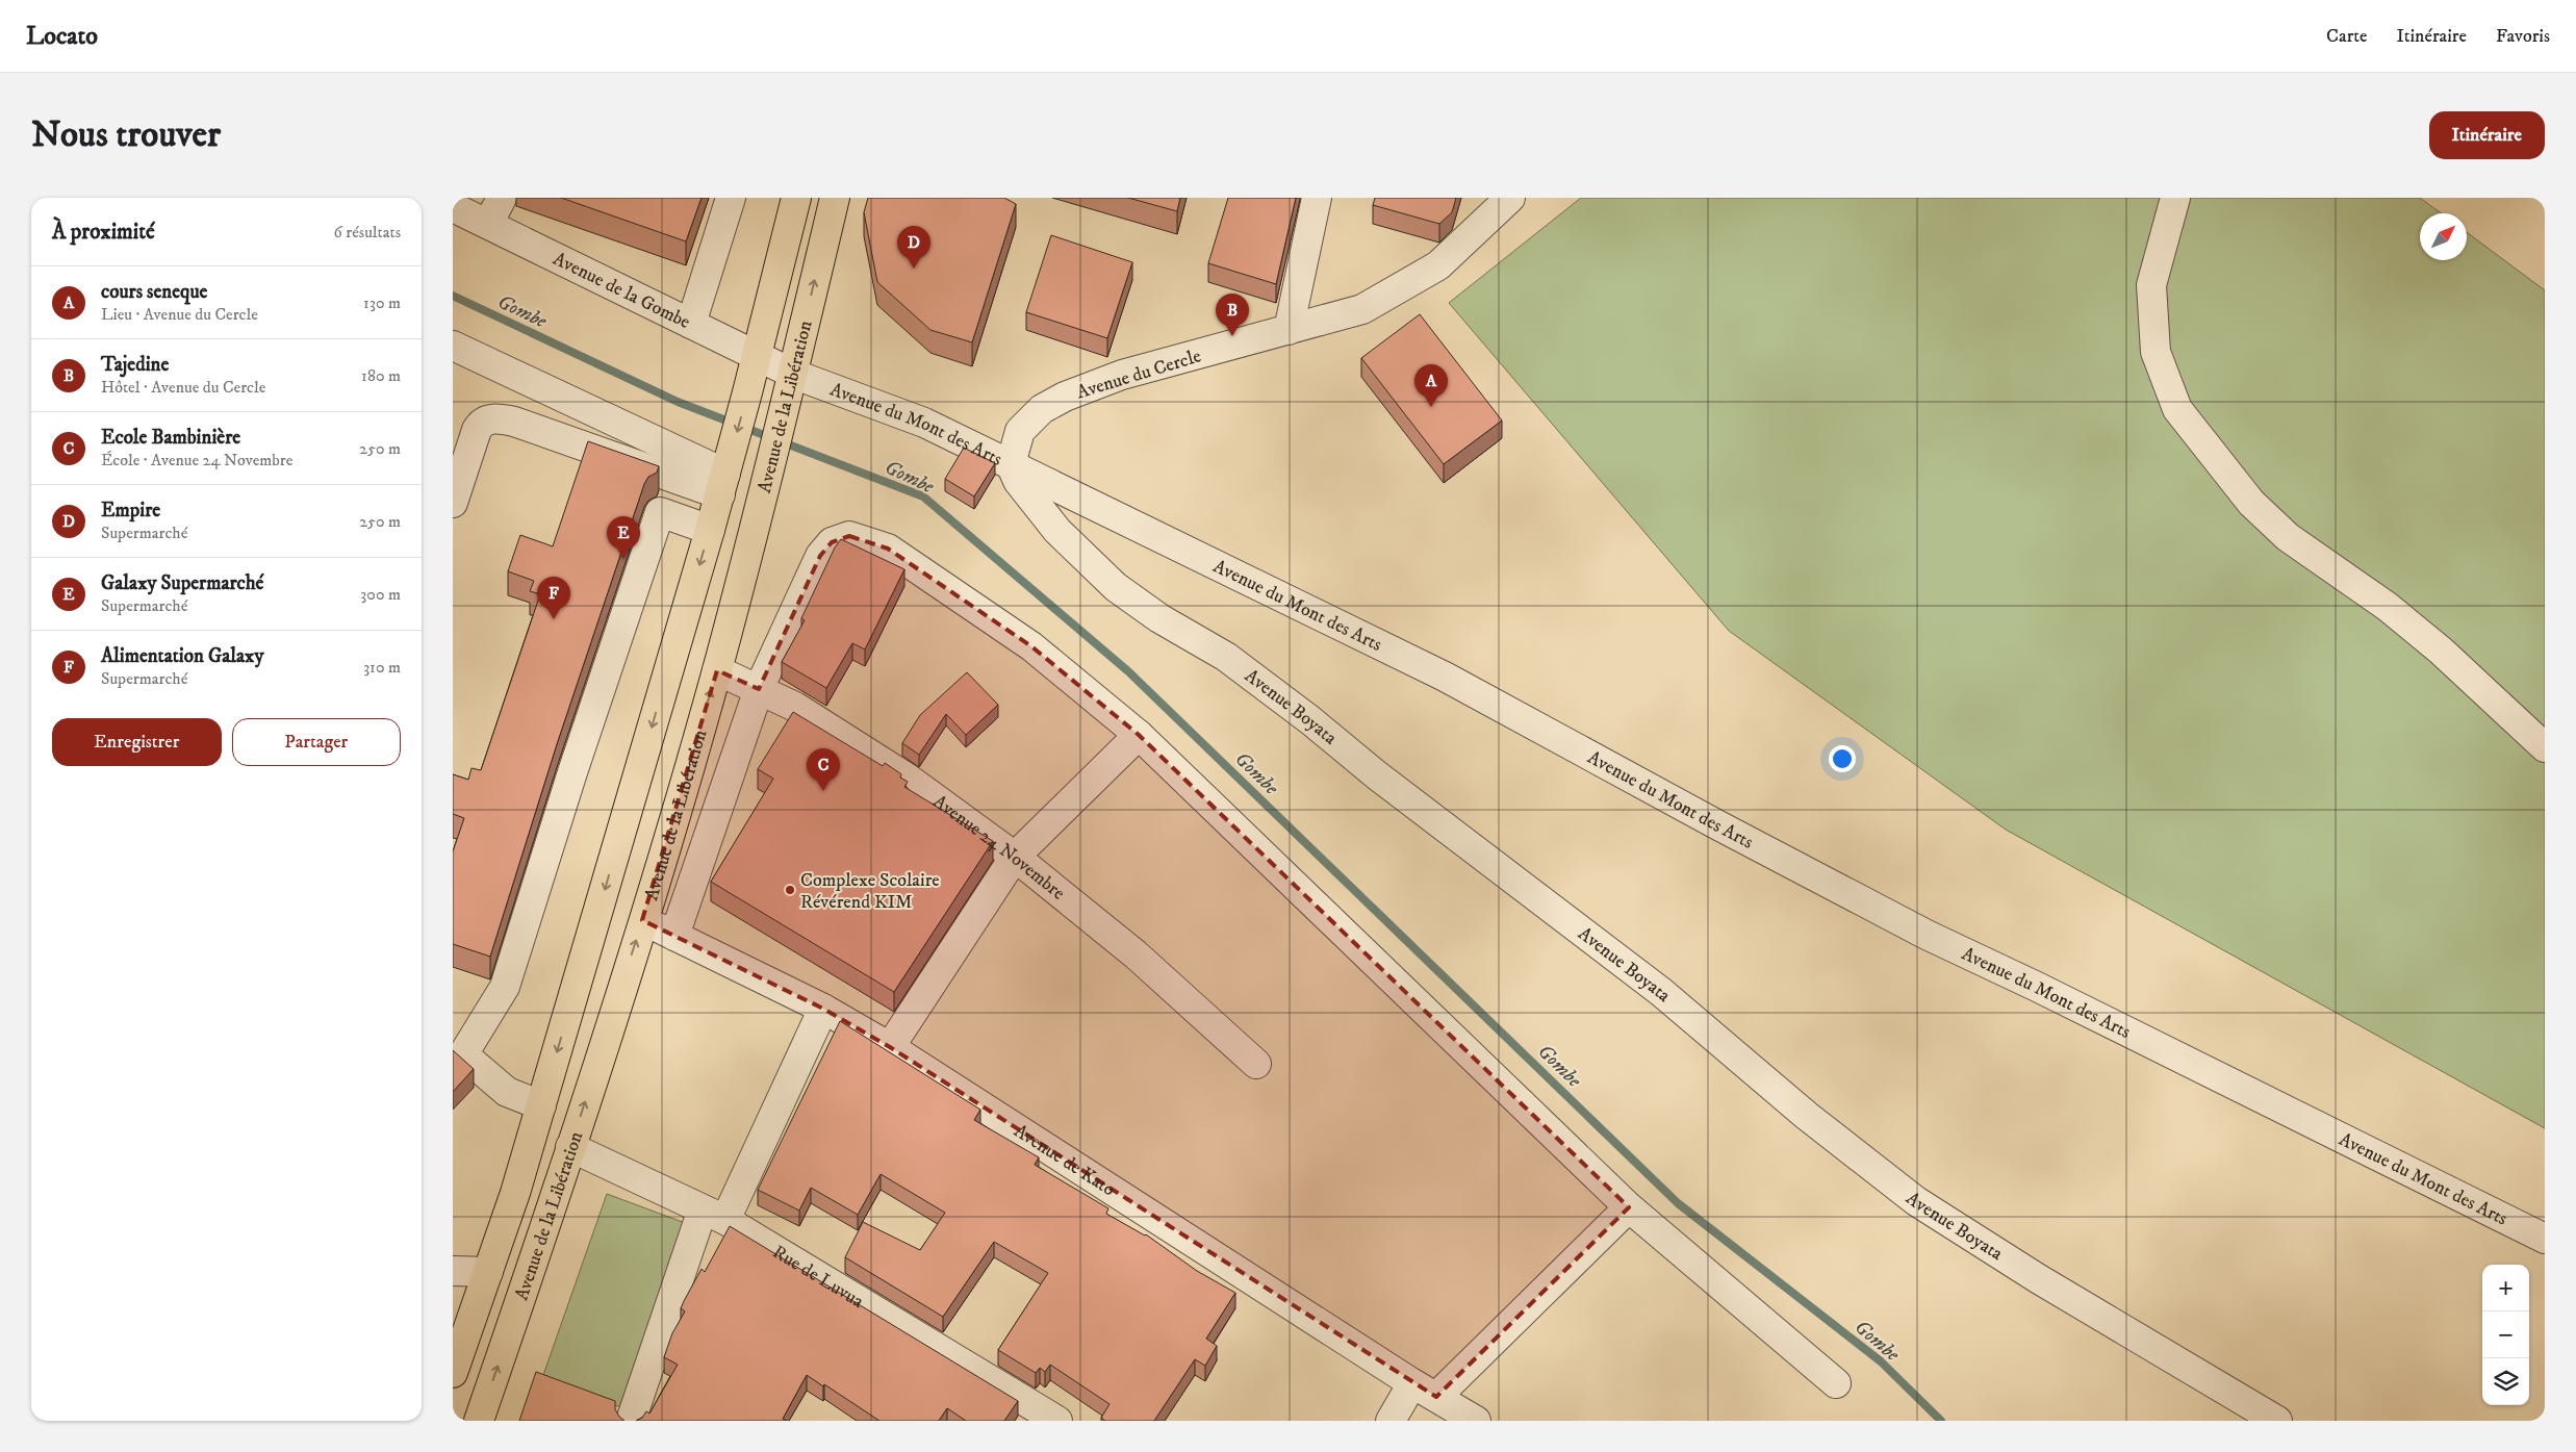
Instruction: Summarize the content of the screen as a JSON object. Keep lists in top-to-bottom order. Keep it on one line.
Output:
{"streets":{"main road":["Avenue de la Libération"],"street":["Avenue de la Gombe","Avenue du Cercle","Avenue du Mont des Arts","Avenue Boyata","Avenue 24 Novembre","Avenue de Kato","Rue de Luvua"]},"crossings":[["Avenue de la Gombe","Avenue de la Libération"],["Avenue de la Gombe","Avenue du Mont des Arts"],["Avenue du Cercle","Avenue du Mont des Arts"],["Avenue du Cercle","Avenue Boyata"],["Avenue de la Libération","Avenue du Mont des Arts"],["Avenue de la Libération","Avenue 24 Novembre"],["Avenue de la Libération","Avenue de Kato"],["Avenue de la Libération","Rue de Luvua"],["Avenue du Mont des Arts","Avenue Boyata"]],"water":["Gombe"],"places":["Complexe Scolaire Révérend KIM"],"north":"top right","page":{"header":"Locato","nav":["Carte","Itinéraire","Favoris"],"buttons":["Itinéraire",["Enregistrer","Partager"]],"title":"Nous trouver","heading":["À proximité","6 résultats"],"pins":["D","B","A","E","F","C"],"list":[{"mark":"A","name":"cours seneque","note":"Lieu · Avenue du Cercle","value":"130 m"},{"mark":"B","name":"Tajedine","note":"Hôtel · Avenue du Cercle","value":"180 m"},{"mark":"C","name":"Ecole Bambinière","note":"École · Avenue 24 Novembre","value":"250 m"},{"mark":"D","name":"Empire","note":"Supermarché","value":"250 m"},{"mark":"E","name":"Galaxy Supermarché","note":"Supermarché","value":"300 m"},{"mark":"F","name":"Alimentation Galaxy","note":"Supermarché","value":"310 m"}],"map_buttons":["+","−"]}}
